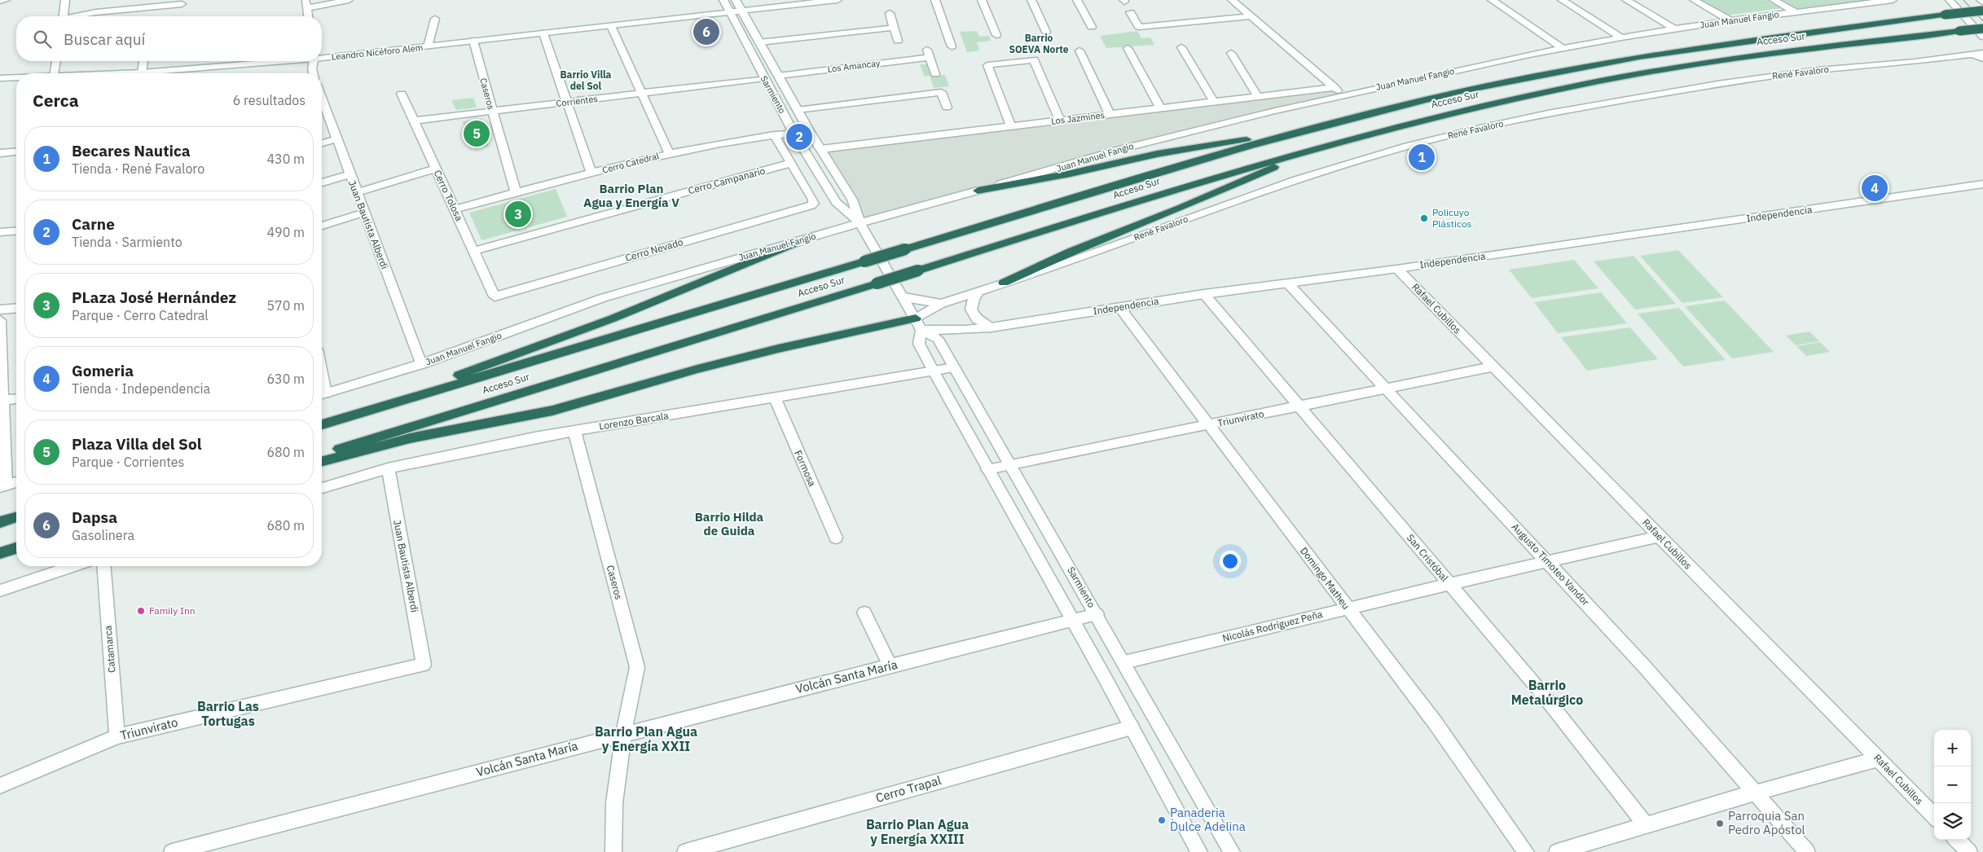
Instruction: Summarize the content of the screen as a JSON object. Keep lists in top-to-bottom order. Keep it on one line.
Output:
{"streets":{"highway":["Acceso Sur"],"street":["Juan Manuel Fangio","Leandro Nicéforo Alem","Los Amancay","René Favaloro","Caseros","Sarmiento","Corrientes","Los Jazmines","Cerro Catedral","Cerro Campanario","Cerro Tolosa","Independencia","Juan Bautista Alberdi","Cerro Nevado","Rafael Cubillos","Triunvirato","Lorenzo Barcala","Formosa","San Cristóbal","Augusto Timoteo Vandor","Domingo Matheu","Nicolás Rodríguez Peña","Catamarca","Volcán Santa María","Cerro Trapal"]},"crossings":[["Juan Manuel Fangio","Sarmiento"],["Juan Manuel Fangio","Juan Bautista Alberdi"],["Leandro Nicéforo Alem","Caseros"],["Leandro Nicéforo Alem","Sarmiento"],["Los Amancay","Sarmiento"],["René Favaloro","Sarmiento"],["René Favaloro","Independencia"],["Caseros","Corrientes"],["Caseros","Cerro Catedral"],["Caseros","Lorenzo Barcala"],["Caseros","Volcán Santa María"],["Sarmiento","Corrientes"],["Sarmiento","Los Jazmines"],["Sarmiento","Cerro Catedral"],["Sarmiento","Independencia"],["Sarmiento","Triunvirato"],["Sarmiento","Lorenzo Barcala"],["Sarmiento","Nicolás Rodríguez Peña"],["Sarmiento","Volcán Santa María"],["Sarmiento","Cerro Trapal"],["Corrientes","Cerro Tolosa"],["Cerro Catedral","Cerro Tolosa"],["Cerro Campanario","Cerro Tolosa"],["Cerro Campanario","Cerro Nevado"],["Cerro Tolosa","Cerro Nevado"],["Independencia","Rafael Cubillos"],["Independencia","San Cristóbal"],["Independencia","Augusto Timoteo Vandor"],["Independencia","Domingo Matheu"],["Juan Bautista Alberdi","Triunvirato"],["Juan Bautista Alberdi","Lorenzo Barcala"],["Rafael Cubillos","Triunvirato"],["Rafael Cubillos","Nicolás Rodríguez Peña"],["Triunvirato","San Cristóbal"],["Triunvirato","Augusto Timoteo Vandor"],["Triunvirato","Domingo Matheu"],["Triunvirato","Catamarca"],["Lorenzo Barcala","Formosa"],["San Cristóbal","Nicolás Rodríguez Peña"],["Augusto Timoteo Vandor","Nicolás Rodríguez Peña"],["Domingo Matheu","Nicolás Rodríguez Peña"]],"districts":["Barrio SOEVA Norte","Barrio Villa del Sol","Barrio Plan Agua y Energía V","Barrio Hilda de Guida","Barrio Metalúrgico","Barrio Las Tortugas","Barrio Plan Agua y Energía XXII","Barrio Plan Agua y Energía XXIII"],"places":["Policuyo Plásticos","Family Inn","Panaderia Dulce Adelina","Parroquia San Pedro Apóstol"],"page":{"search":"Buscar aquí","pins":["6","5","2","1","4","3"],"heading":["Cerca","6 resultados"],"list":[{"mark":"1","name":"Becares Nautica","note":"Tienda · René Favaloro","value":"430 m"},{"mark":"2","name":"Carne","note":"Tienda · Sarmiento","value":"490 m"},{"mark":"3","name":"PLaza José Hernández","note":"Parque · Cerro Catedral","value":"570 m"},{"mark":"4","name":"Gomeria","note":"Tienda · Independencia","value":"630 m"},{"mark":"5","name":"Plaza Villa del Sol","note":"Parque · Corrientes","value":"680 m"},{"mark":"6","name":"Dapsa","note":"Gasolinera","value":"680 m"}],"map_buttons":["+","−"]}}
